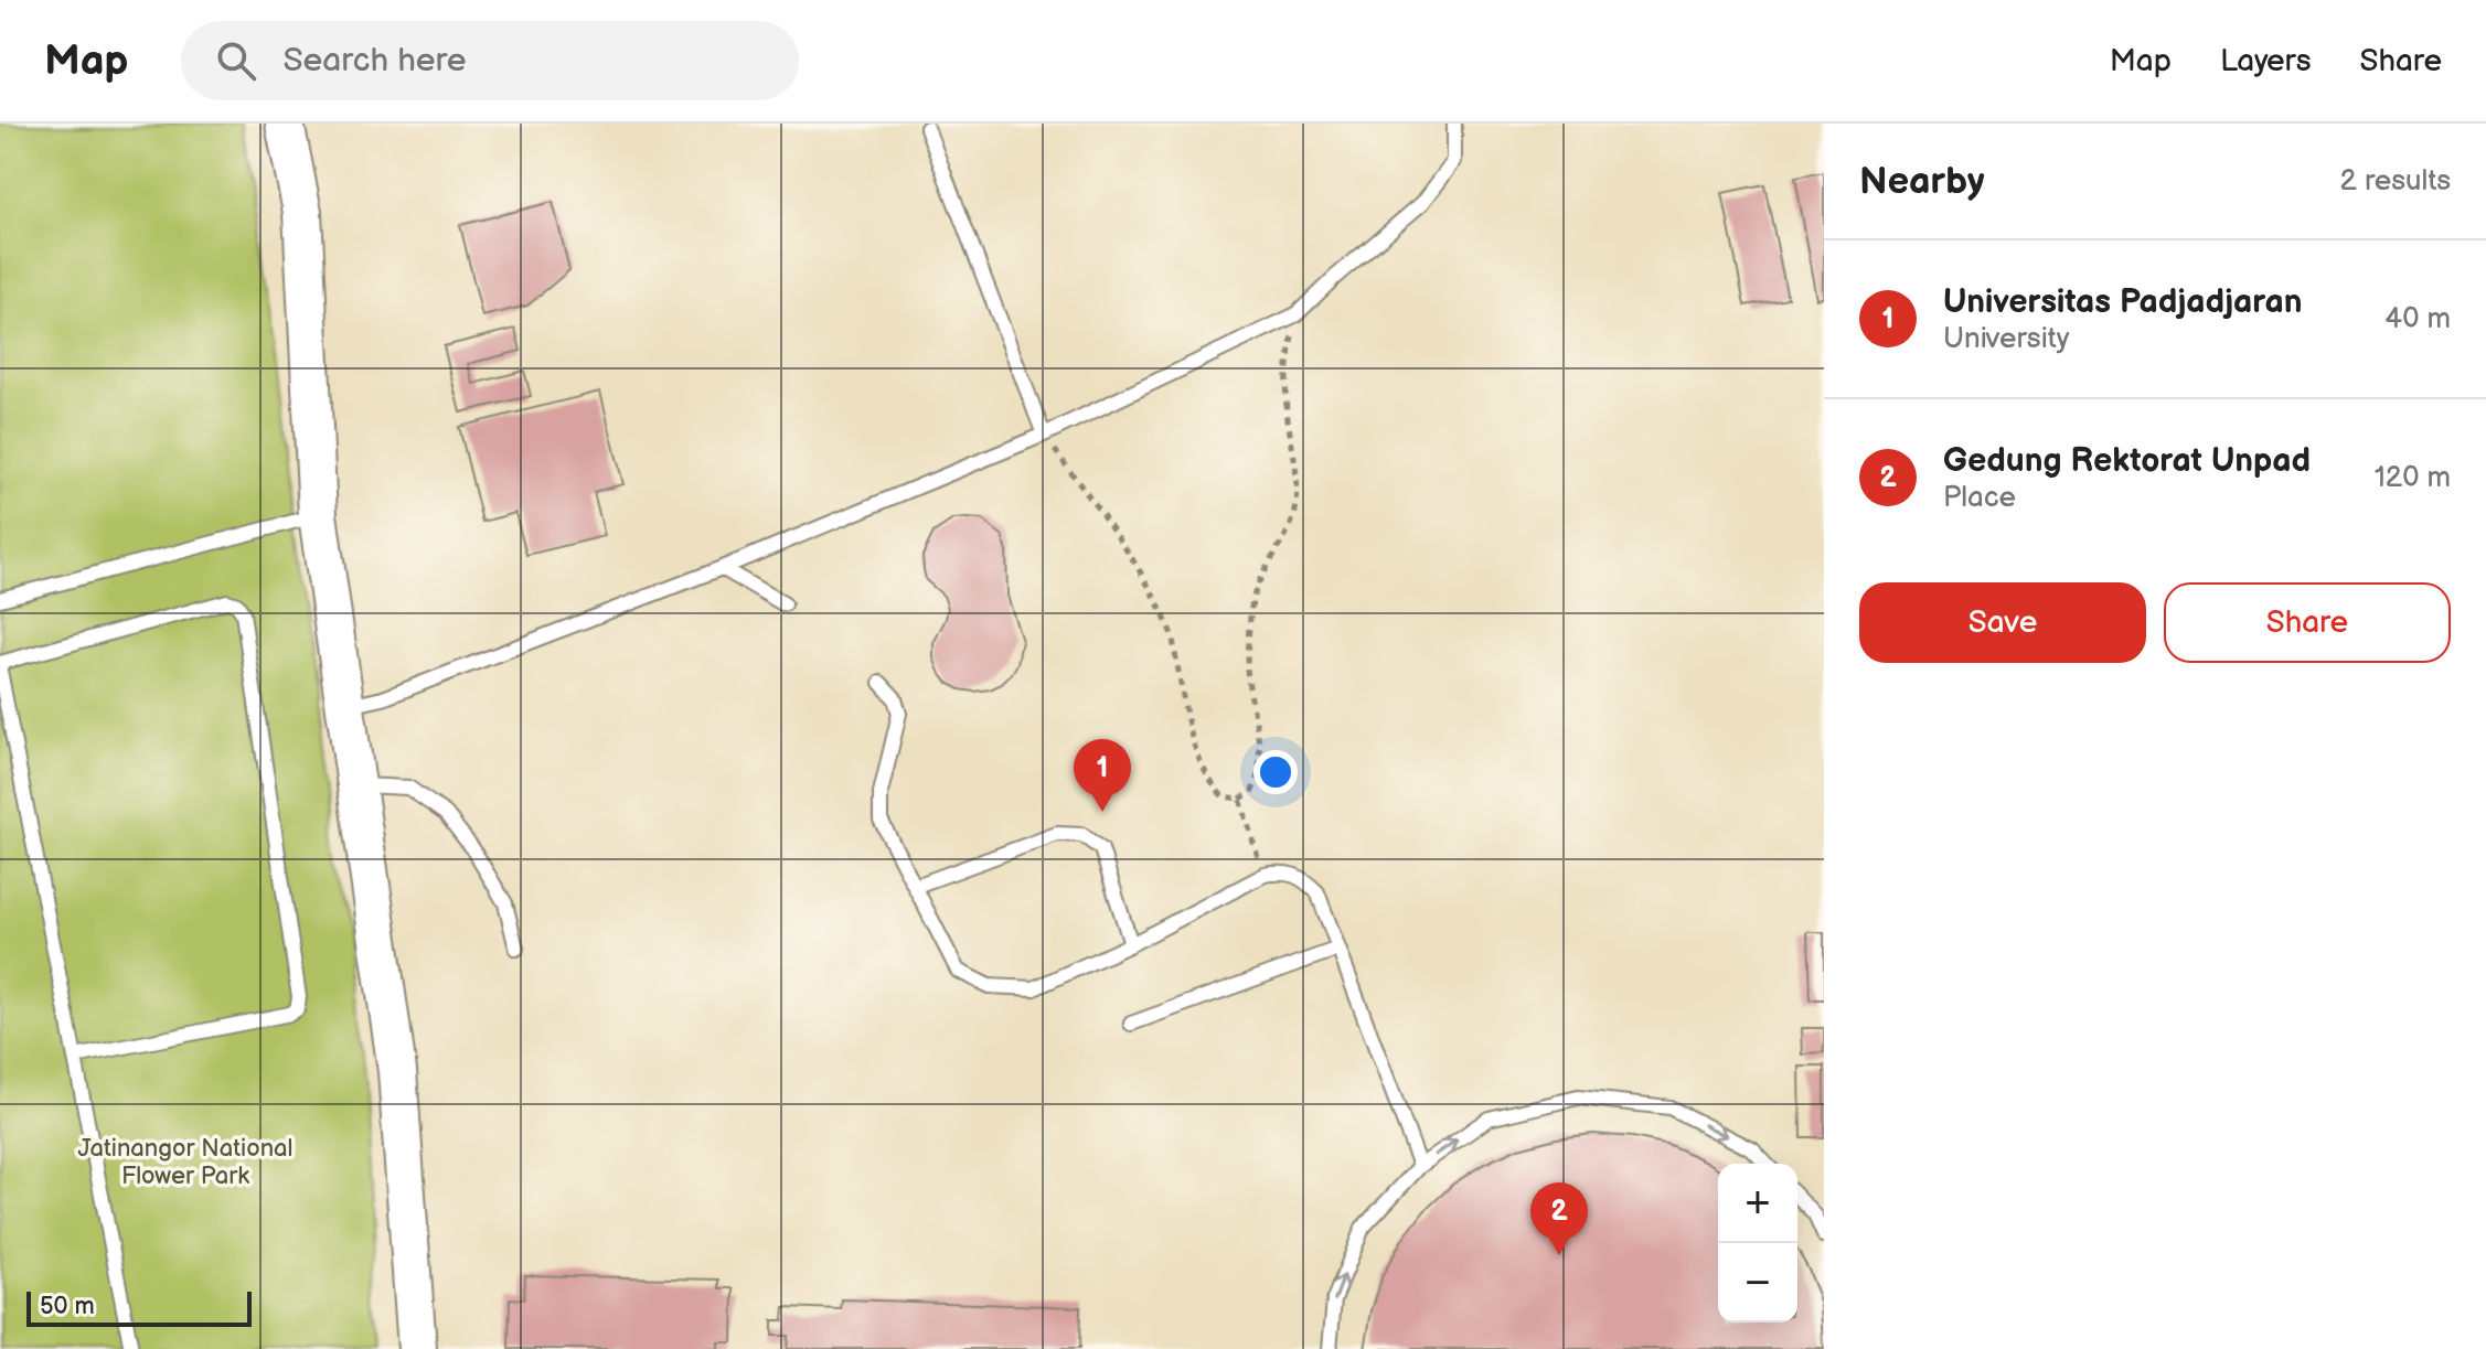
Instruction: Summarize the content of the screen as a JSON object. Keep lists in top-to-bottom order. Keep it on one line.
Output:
{"parks":["Jatinangor National Flower Park"],"scale_bar":"50 m","page":{"header":"Map","search":"Search here","nav":["Map","Layers","Share"],"heading":["Nearby","2 results"],"list":[{"mark":"1","name":"Universitas Padjadjaran","note":"University","value":"40 m"},{"mark":"2","name":"Gedung Rektorat Unpad","note":"Place","value":"120 m"}],"buttons":["Save","Share"],"pins":["1","2"],"map_buttons":["+","−"],"scale":"50 m"}}
